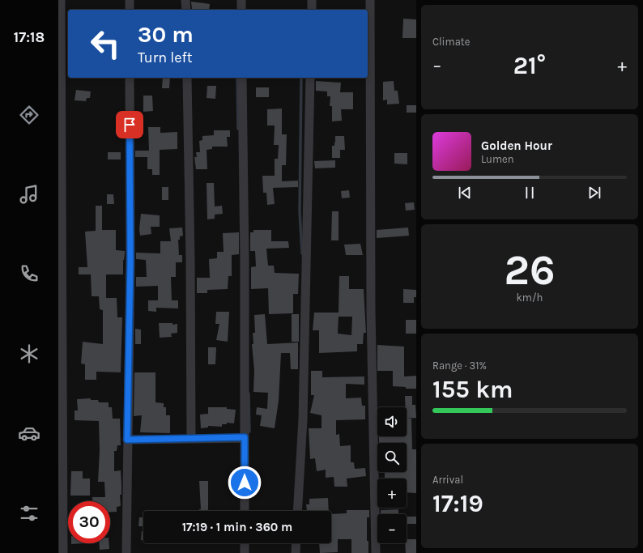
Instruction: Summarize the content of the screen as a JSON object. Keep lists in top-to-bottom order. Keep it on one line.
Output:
{"page":{"tabs":"17:18","tile":["Climate",["26","km/h"],["Range · 31%","155 km"],["Arrival","17:19"]],"turn":["30 m","Turn left"],"heat":["−","21°","+"],"song":["Golden Hour","Lumen"],"map_buttons":["+","−"],"limit":"30","trip":"17:19 · 1 min · 360 m"}}
